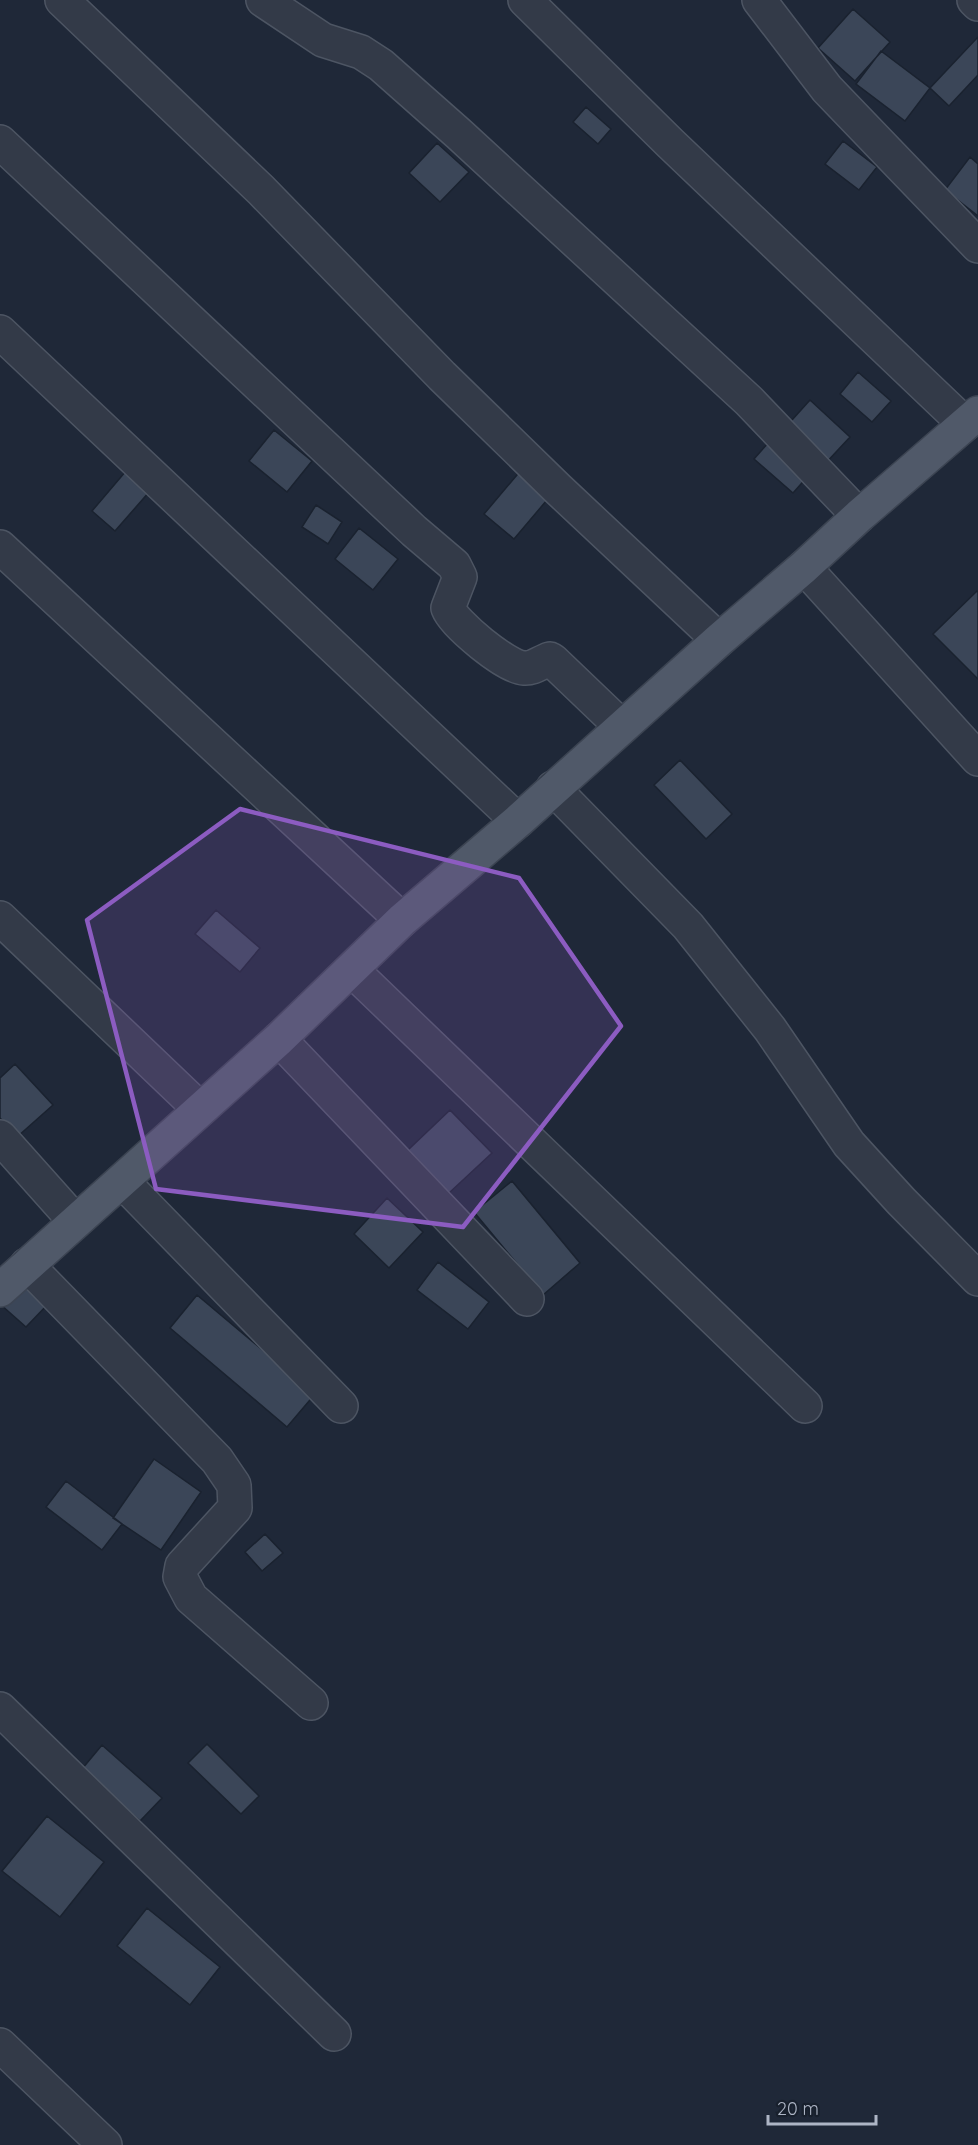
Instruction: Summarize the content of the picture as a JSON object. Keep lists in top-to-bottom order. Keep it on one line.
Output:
{"scale_bar":"20 m"}
